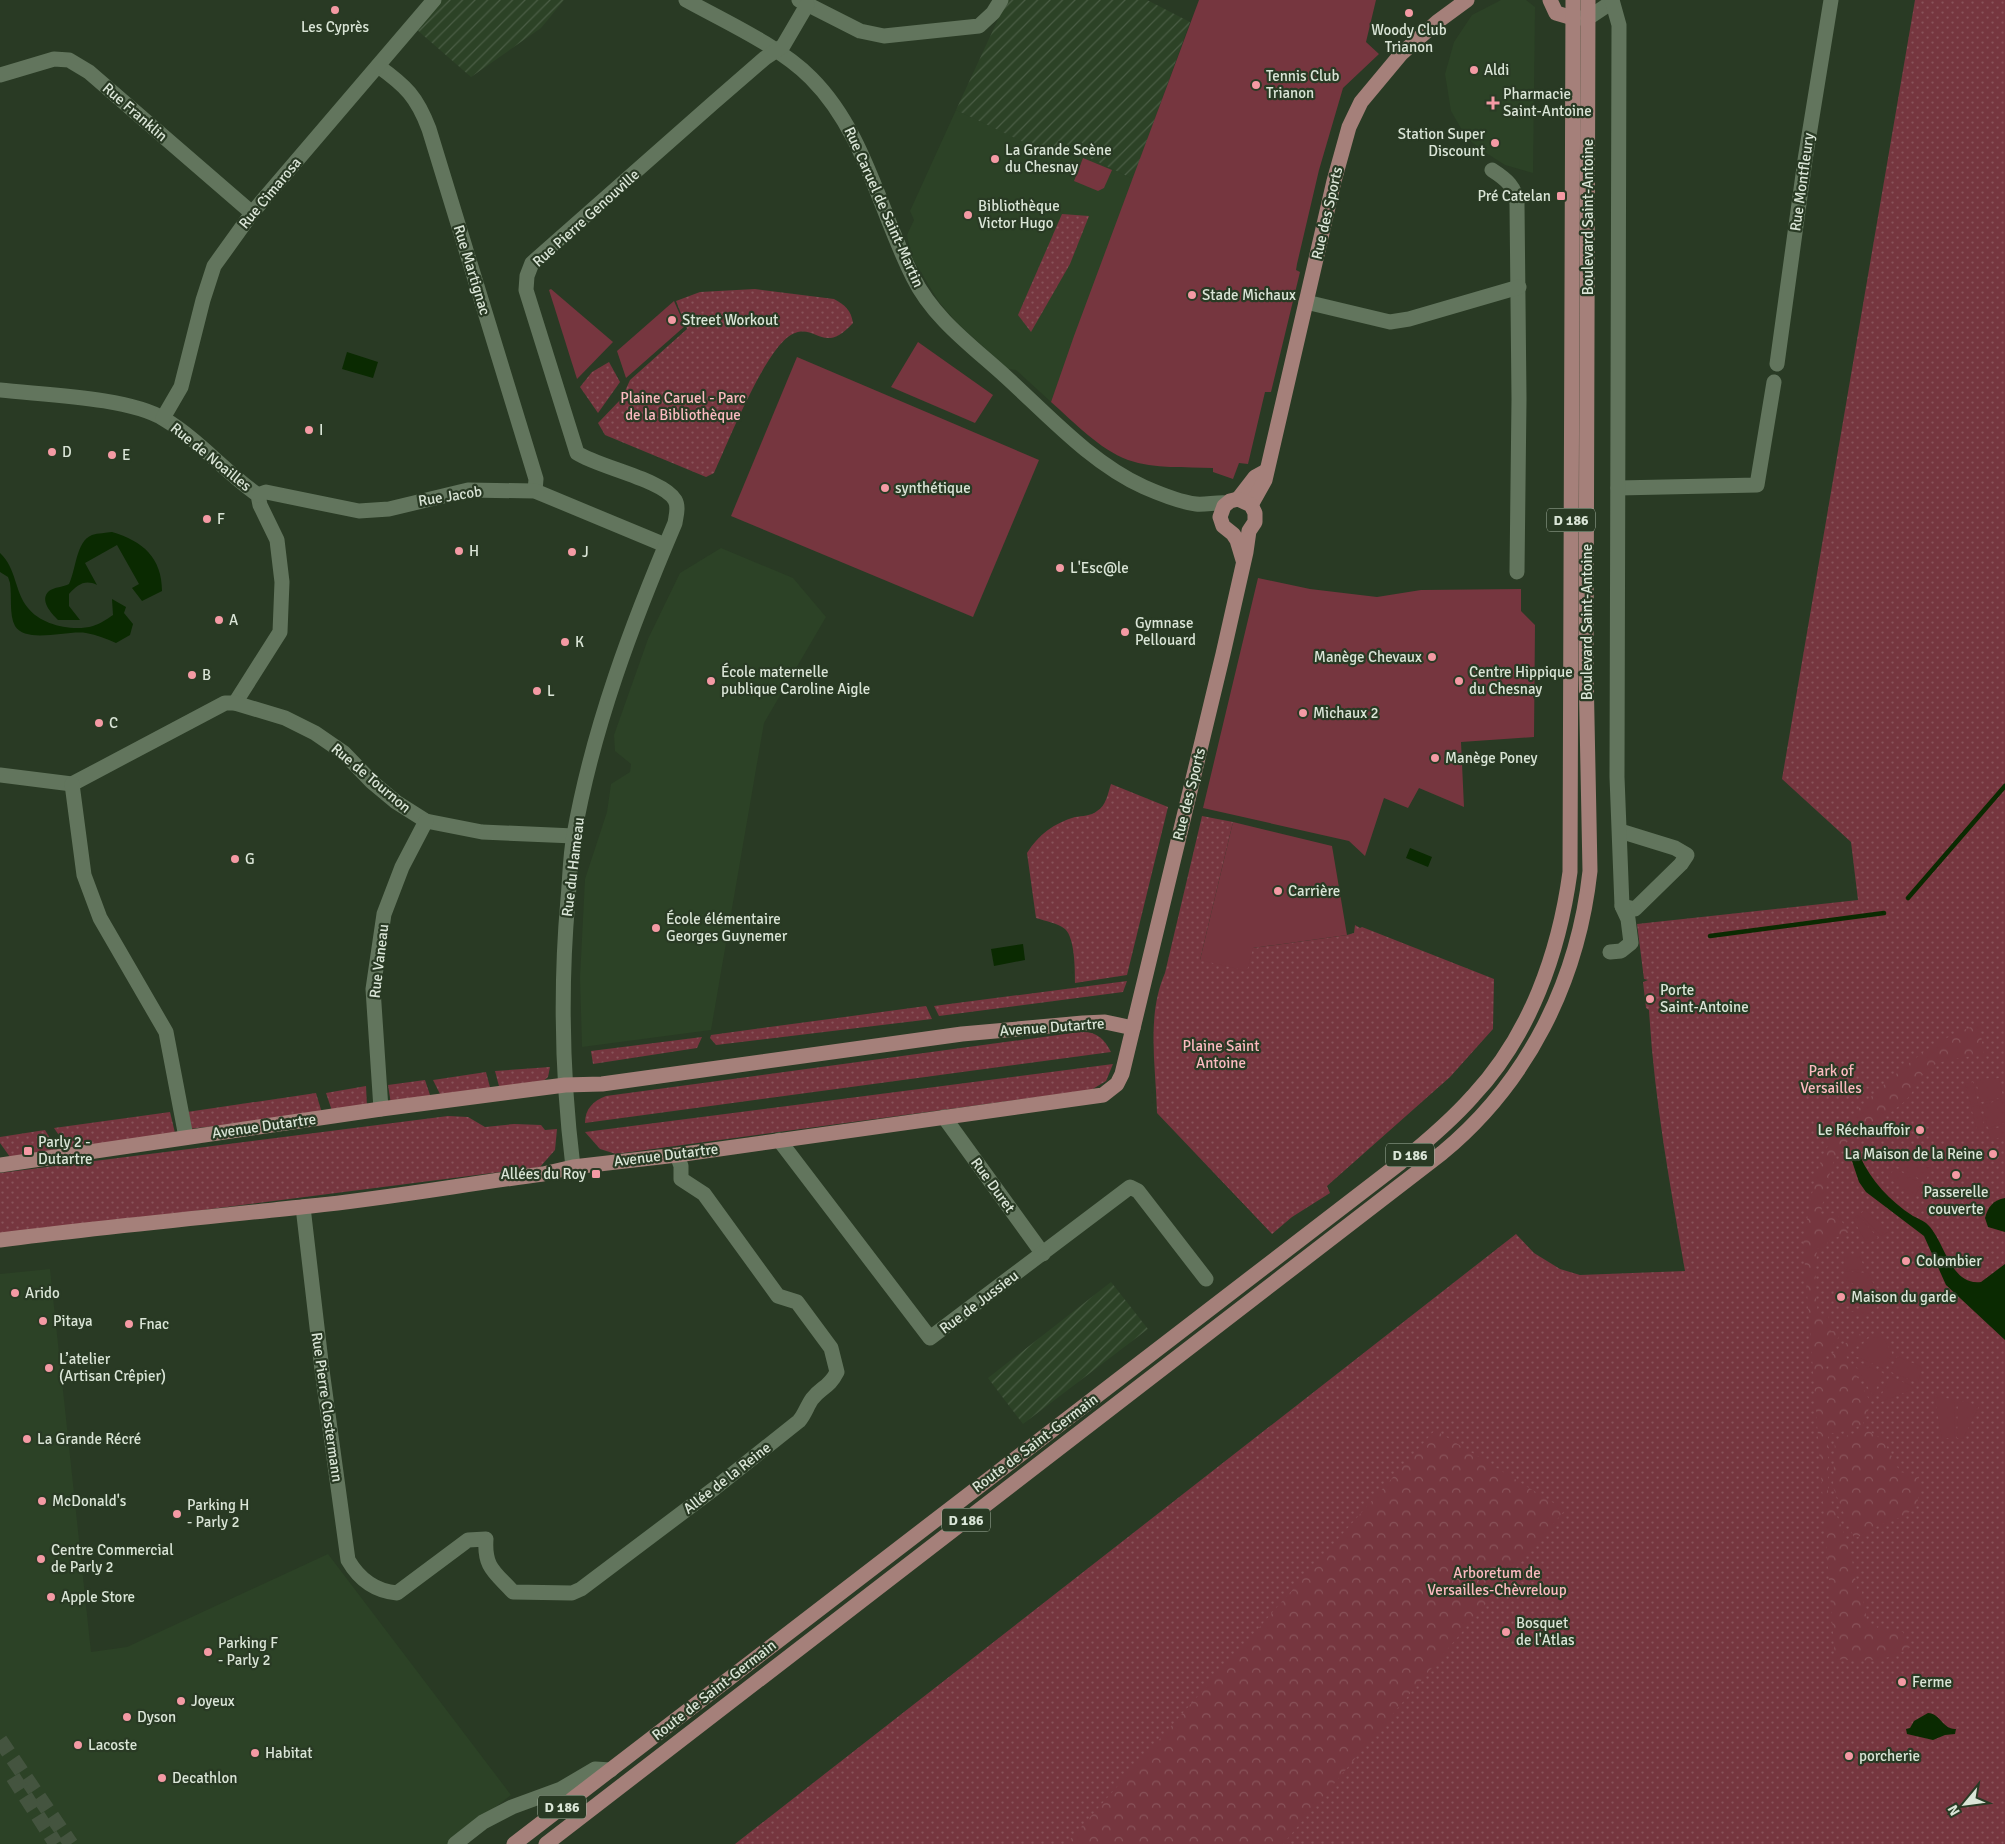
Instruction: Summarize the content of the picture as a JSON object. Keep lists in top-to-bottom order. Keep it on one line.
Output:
{"streets":{"main road":["Rue des Sports","Boulevard Saint-Antoine","D 186","Avenue Dutartre","Route de Saint-Germain"],"street":["Rue Franklin","Rue Montfleury","Rue Cimarosa","Rue Caruel de Saint-Martin","Rue Pierre Genouville","Rue Martignac","Rue de Noailles","Rue Jacob","Rue de Tournon","Rue du Hameau","Rue Vaneau","Rue Duret","Rue de Jussieu","Rue Pierre Clostermann","Allée de la Reine"]},"crossings":[["Rue Franklin","Rue Cimarosa"],["Rue Cimarosa","Rue Martignac"],["Rue Cimarosa","Rue de Noailles"],["Rue Caruel de Saint-Martin","Rue des Sports"],["Rue Caruel de Saint-Martin","Rue Pierre Genouville"],["Rue des Sports","Avenue Dutartre"],["Boulevard Saint-Antoine","Route de Saint-Germain"],["Rue Pierre Genouville","Rue du Hameau"],["Rue Martignac","Rue Jacob"],["Rue de Noailles","Rue Jacob"],["Rue de Noailles","Rue de Tournon"],["Rue Jacob","Rue du Hameau"],["Rue de Tournon","Rue du Hameau"],["Rue de Tournon","Rue Vaneau"],["Rue du Hameau","Avenue Dutartre"],["Rue Vaneau","Avenue Dutartre"],["Avenue Dutartre","Rue Duret"],["Avenue Dutartre","Rue de Jussieu"],["Avenue Dutartre","Rue Pierre Clostermann"],["Avenue Dutartre","Allée de la Reine"],["Rue Duret","Rue de Jussieu"],["Rue Pierre Clostermann","Allée de la Reine"]],"parks":["Plaine Caruel - Parc de la Bibliothèque","Plaine Saint Antoine","Park of Versailles","Arboretum de Versailles-Chèvreloup"],"places":{"other":["Les Cyprès","Woody Club Trianon","Aldi","Tennis Club Trianon","Station Super Discount","La Grande Scène du Chesnay","Bibliothèque Victor Hugo","Stade Michaux","Street Workout","I","D","E","synthétique","F","H","J","L'Esc@le","A","Gymnase Pellouard","K","Manège Chevaux","B","École maternelle publique Caroline Aigle","Centre Hippique du Chesnay","L","Michaux 2","C","Manège Poney","G","Carrière","École élémentaire Georges Guynemer","Porte Saint-Antoine","Le Réchauffoir","La Maison de la Reine","Passerelle couverte","Colombier","Arido","Maison du garde","Pitaya","Fnac","L’atelier (Artisan Crêpier)","La Grande Récré","McDonald's","Parking H - Parly 2","Centre Commercial de Parly 2","Apple Store","Bosquet de l'Atlas","Parking F - Parly 2","Ferme","Joyeux","Dyson","Lacoste","Habitat","porcherie","Decathlon"],"health":["Pharmacie Saint-Antoine"],"transit":["Pré Catelan","Parly 2 - Dutartre","Allées du Roy"]},"north":"bottom left"}
